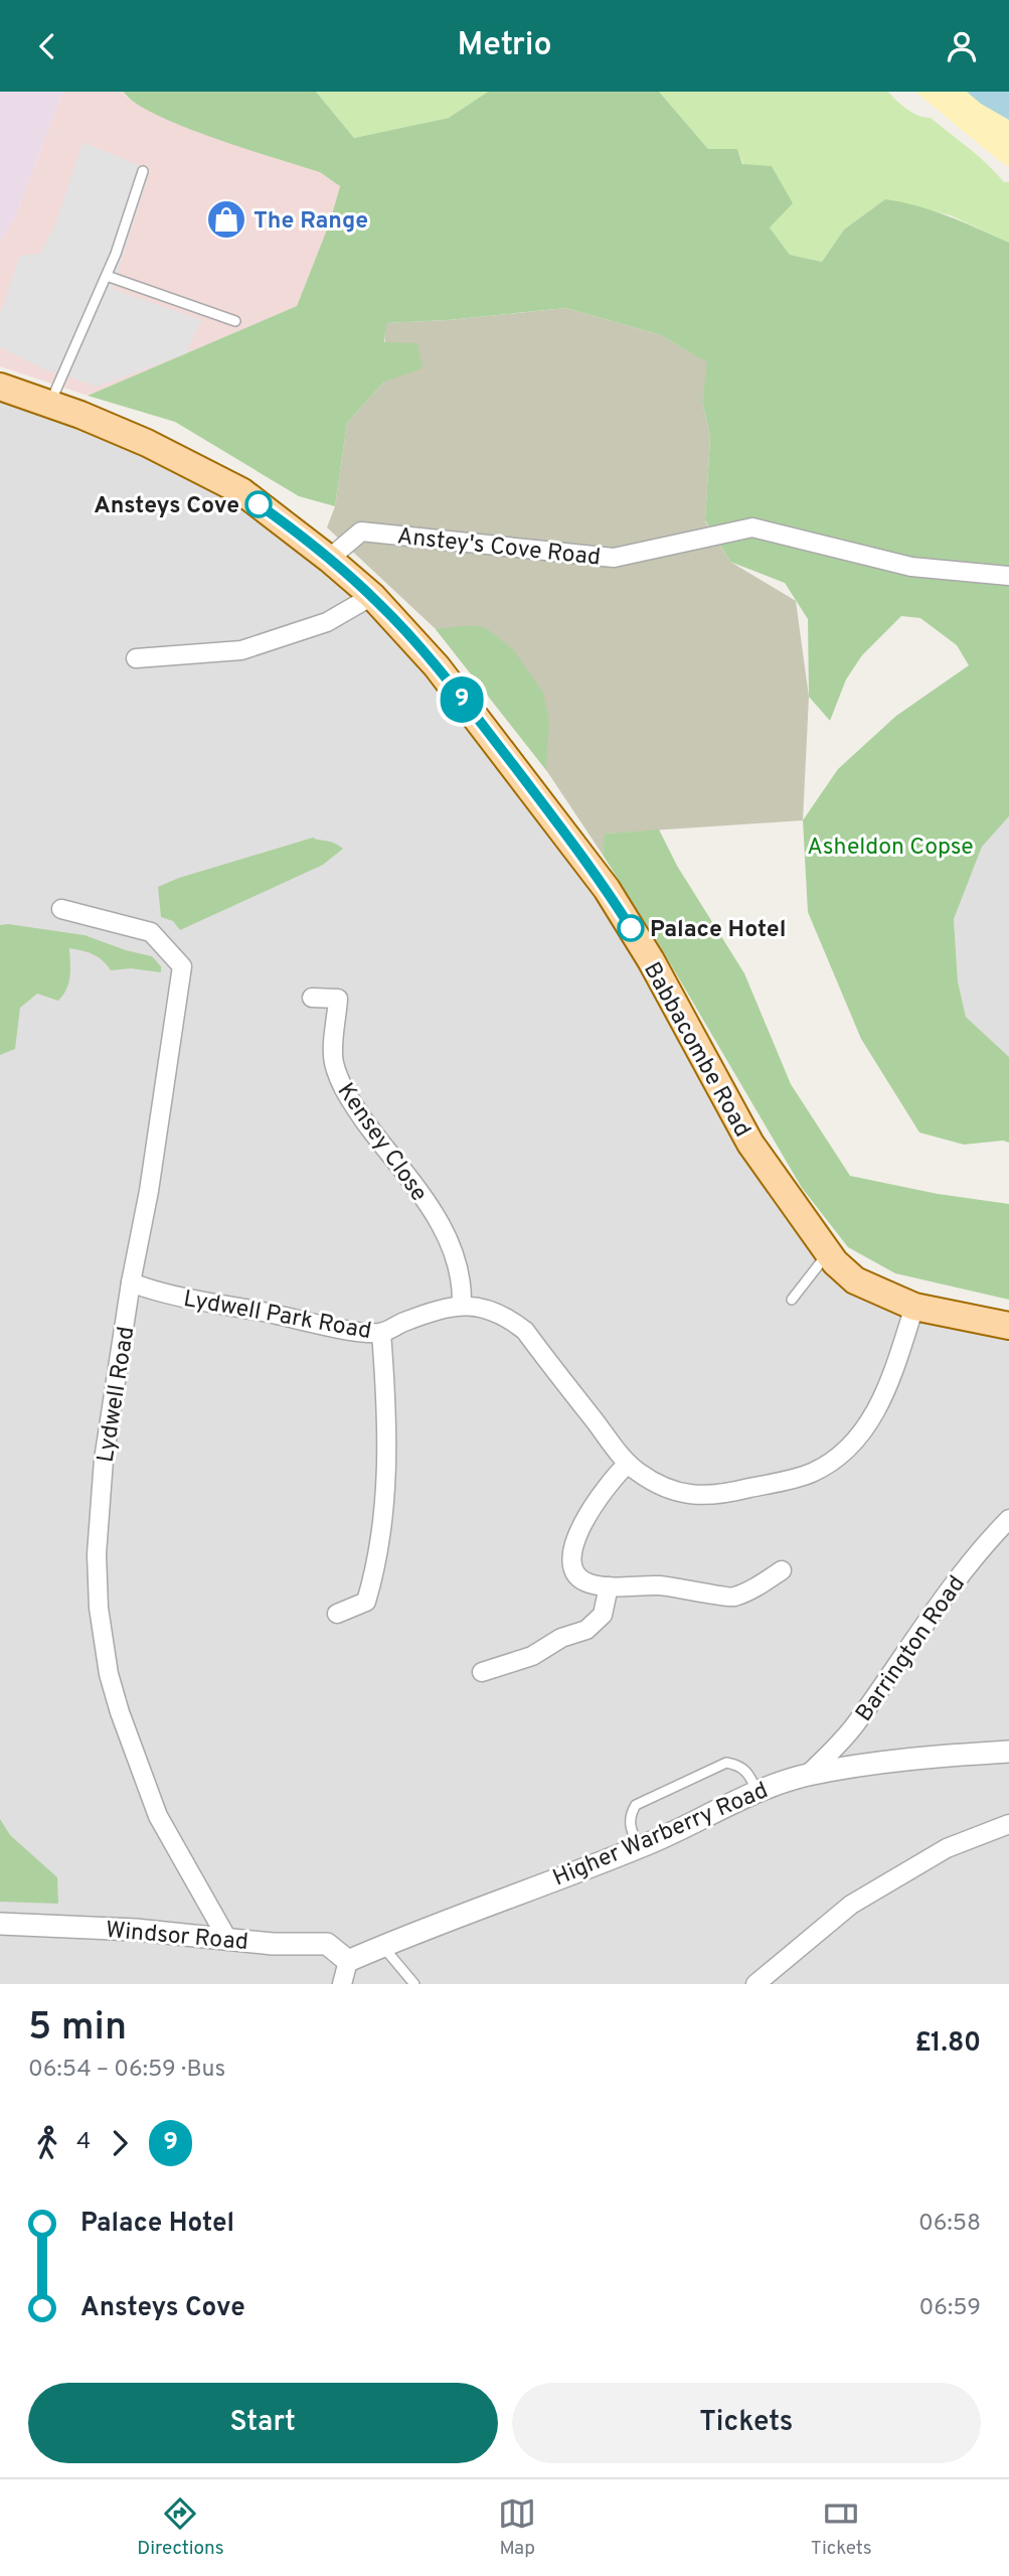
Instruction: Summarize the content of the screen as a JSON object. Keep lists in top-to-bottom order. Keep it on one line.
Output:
{"streets":{"main road":["Babbacombe Road"],"street":["Anstey's Cove Road","Kensey Close","Lydwell Park Road","Lydwell Road","Barrington Road","Higher Warberry Road","Windsor Road"]},"crossings":[["Anstey's Cove Road","Babbacombe Road"],["Babbacombe Road","Lydwell Park Road"],["Kensey Close","Lydwell Park Road"],["Lydwell Park Road","Lydwell Road"],["Lydwell Road","Windsor Road"],["Barrington Road","Higher Warberry Road"],["Higher Warberry Road","Windsor Road"]],"parks":["Asheldon Copse"],"places":{"shop":["The Range"],"other":["Ansteys Cove","Palace Hotel"]},"lines":["bus line 9"],"page":{"header":"Metrio","on_map":"9","heading":["5 min","06:54 – 06:59 · Bus","£1.80"],"legs":["4","9"],"list":[{"name":"Palace Hotel","value":"06:58"},{"name":"Ansteys Cove","value":"06:59"}],"buttons":["Start","Tickets"],"tabs":["Directions","Map","Tickets"]}}
